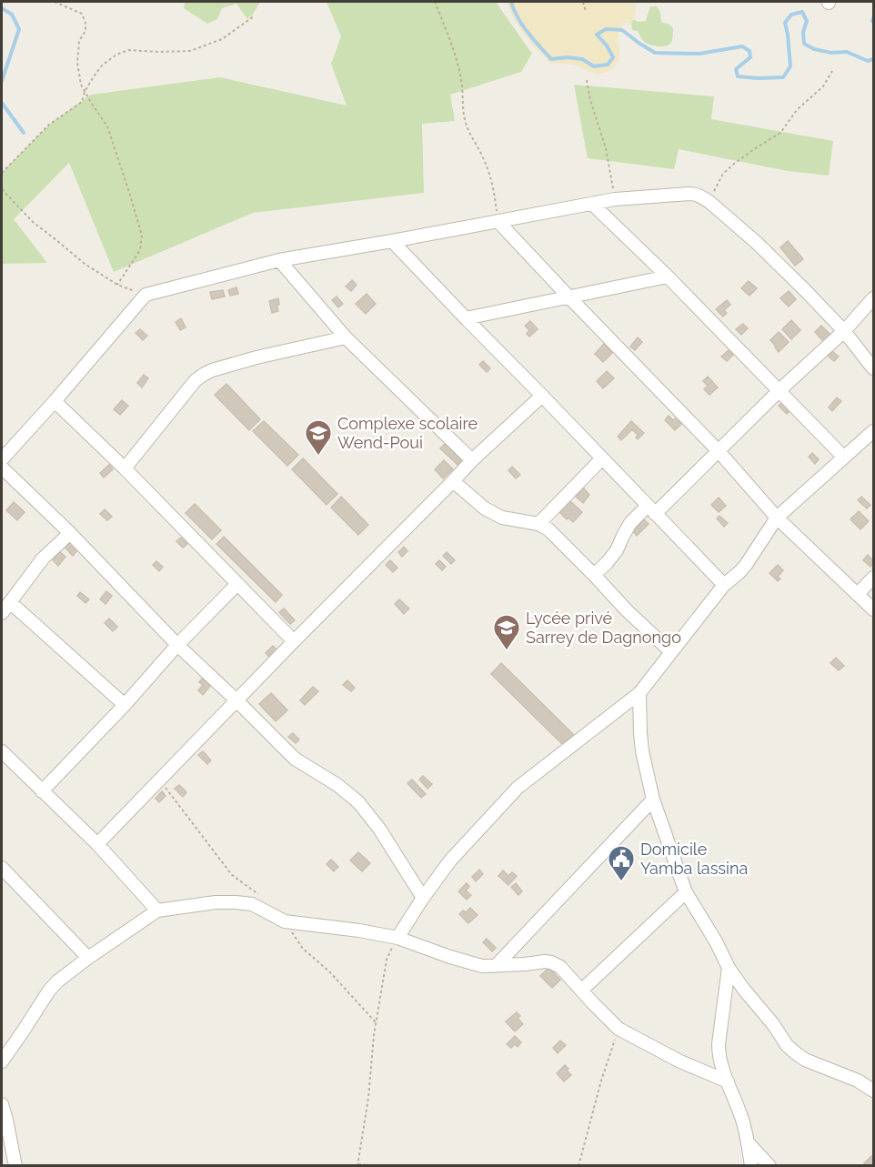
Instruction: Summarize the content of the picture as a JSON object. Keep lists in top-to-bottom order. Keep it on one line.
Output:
{"places":{"school or university":["Complexe scolaire Wend-Poui","Lycée privé Sarrey de Dagnongo"],"public building":["Domicile Yamba lassina"]}}
